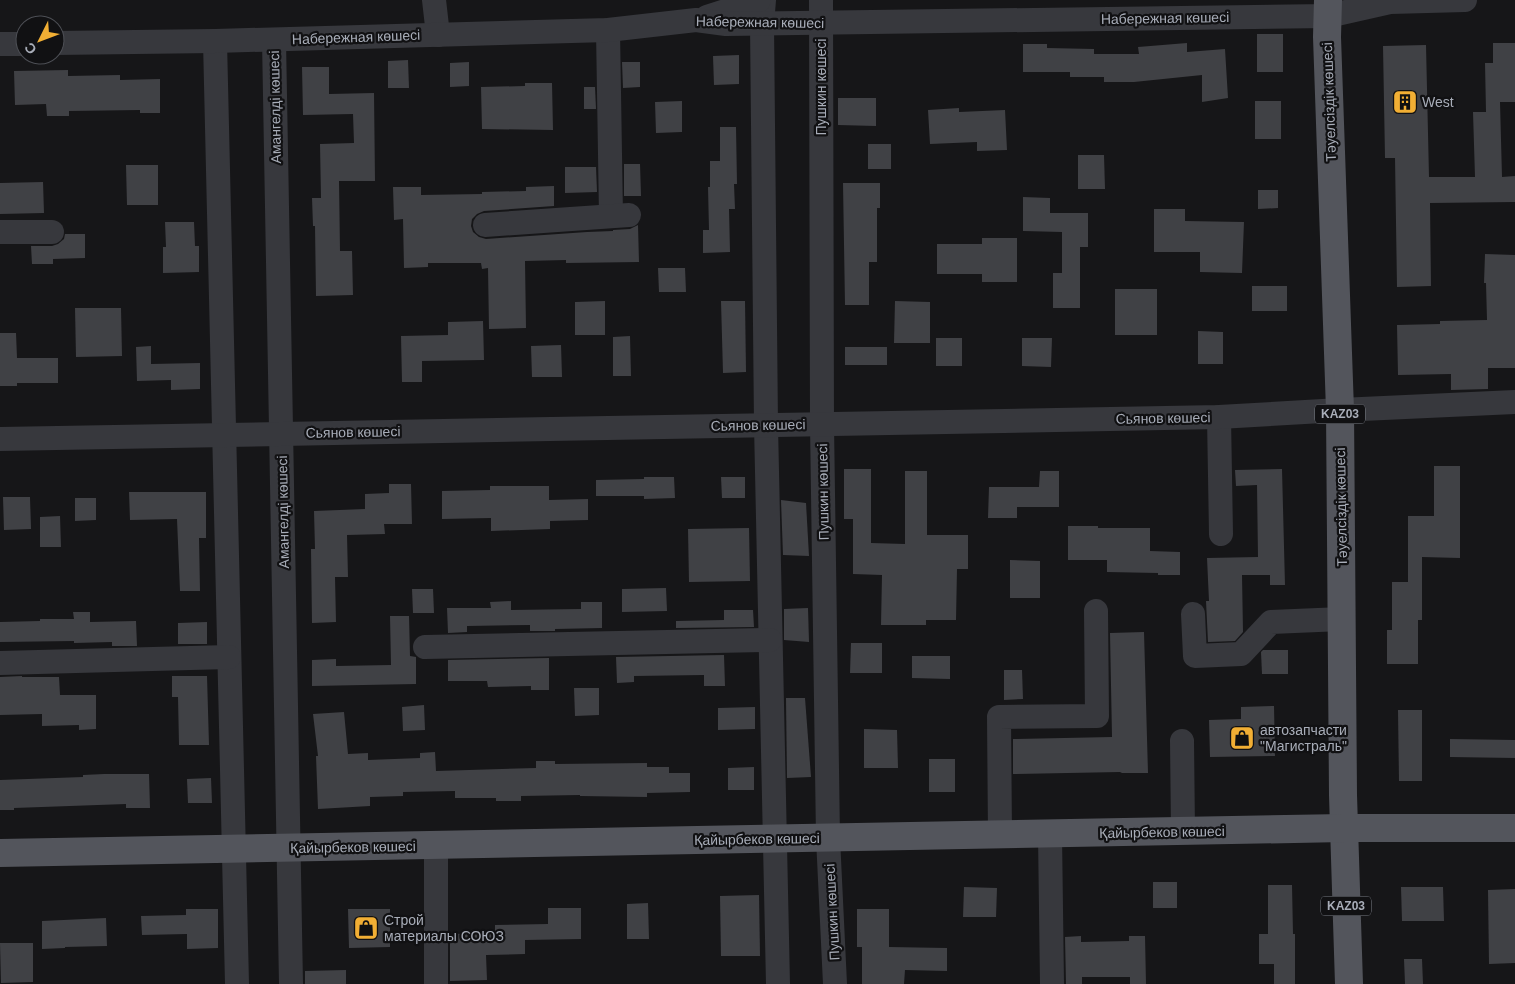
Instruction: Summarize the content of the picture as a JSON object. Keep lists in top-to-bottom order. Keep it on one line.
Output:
{"streets":{"main road":["Тәуелсіздік көшесі","KАZ03","Қайырбеков көшесі"],"street":["Набережная көшесі","Пушкин көшесі","Амангелді көшесі","Сьянов көшесі"]},"crossings":[["Набережная көшесі","Пушкин көшесі"],["Набережная көшесі","Тәуелсіздік көшесі"],["Набережная көшесі","Амангелді көшесі"],["Пушкин көшесі","Сьянов көшесі"],["Пушкин көшесі","Қайырбеков көшесі"],["Тәуелсіздік көшесі","Сьянов көшесі"],["Тәуелсіздік көшесі","Қайырбеков көшесі"],["Амангелді көшесі","Сьянов көшесі"],["Амангелді көшесі","Қайырбеков көшесі"]],"places":{"building":["West"],"shop":["автозапчасти \"Магистраль\"","Строй материалы СОЮЗ"]},"north":"bottom left"}
